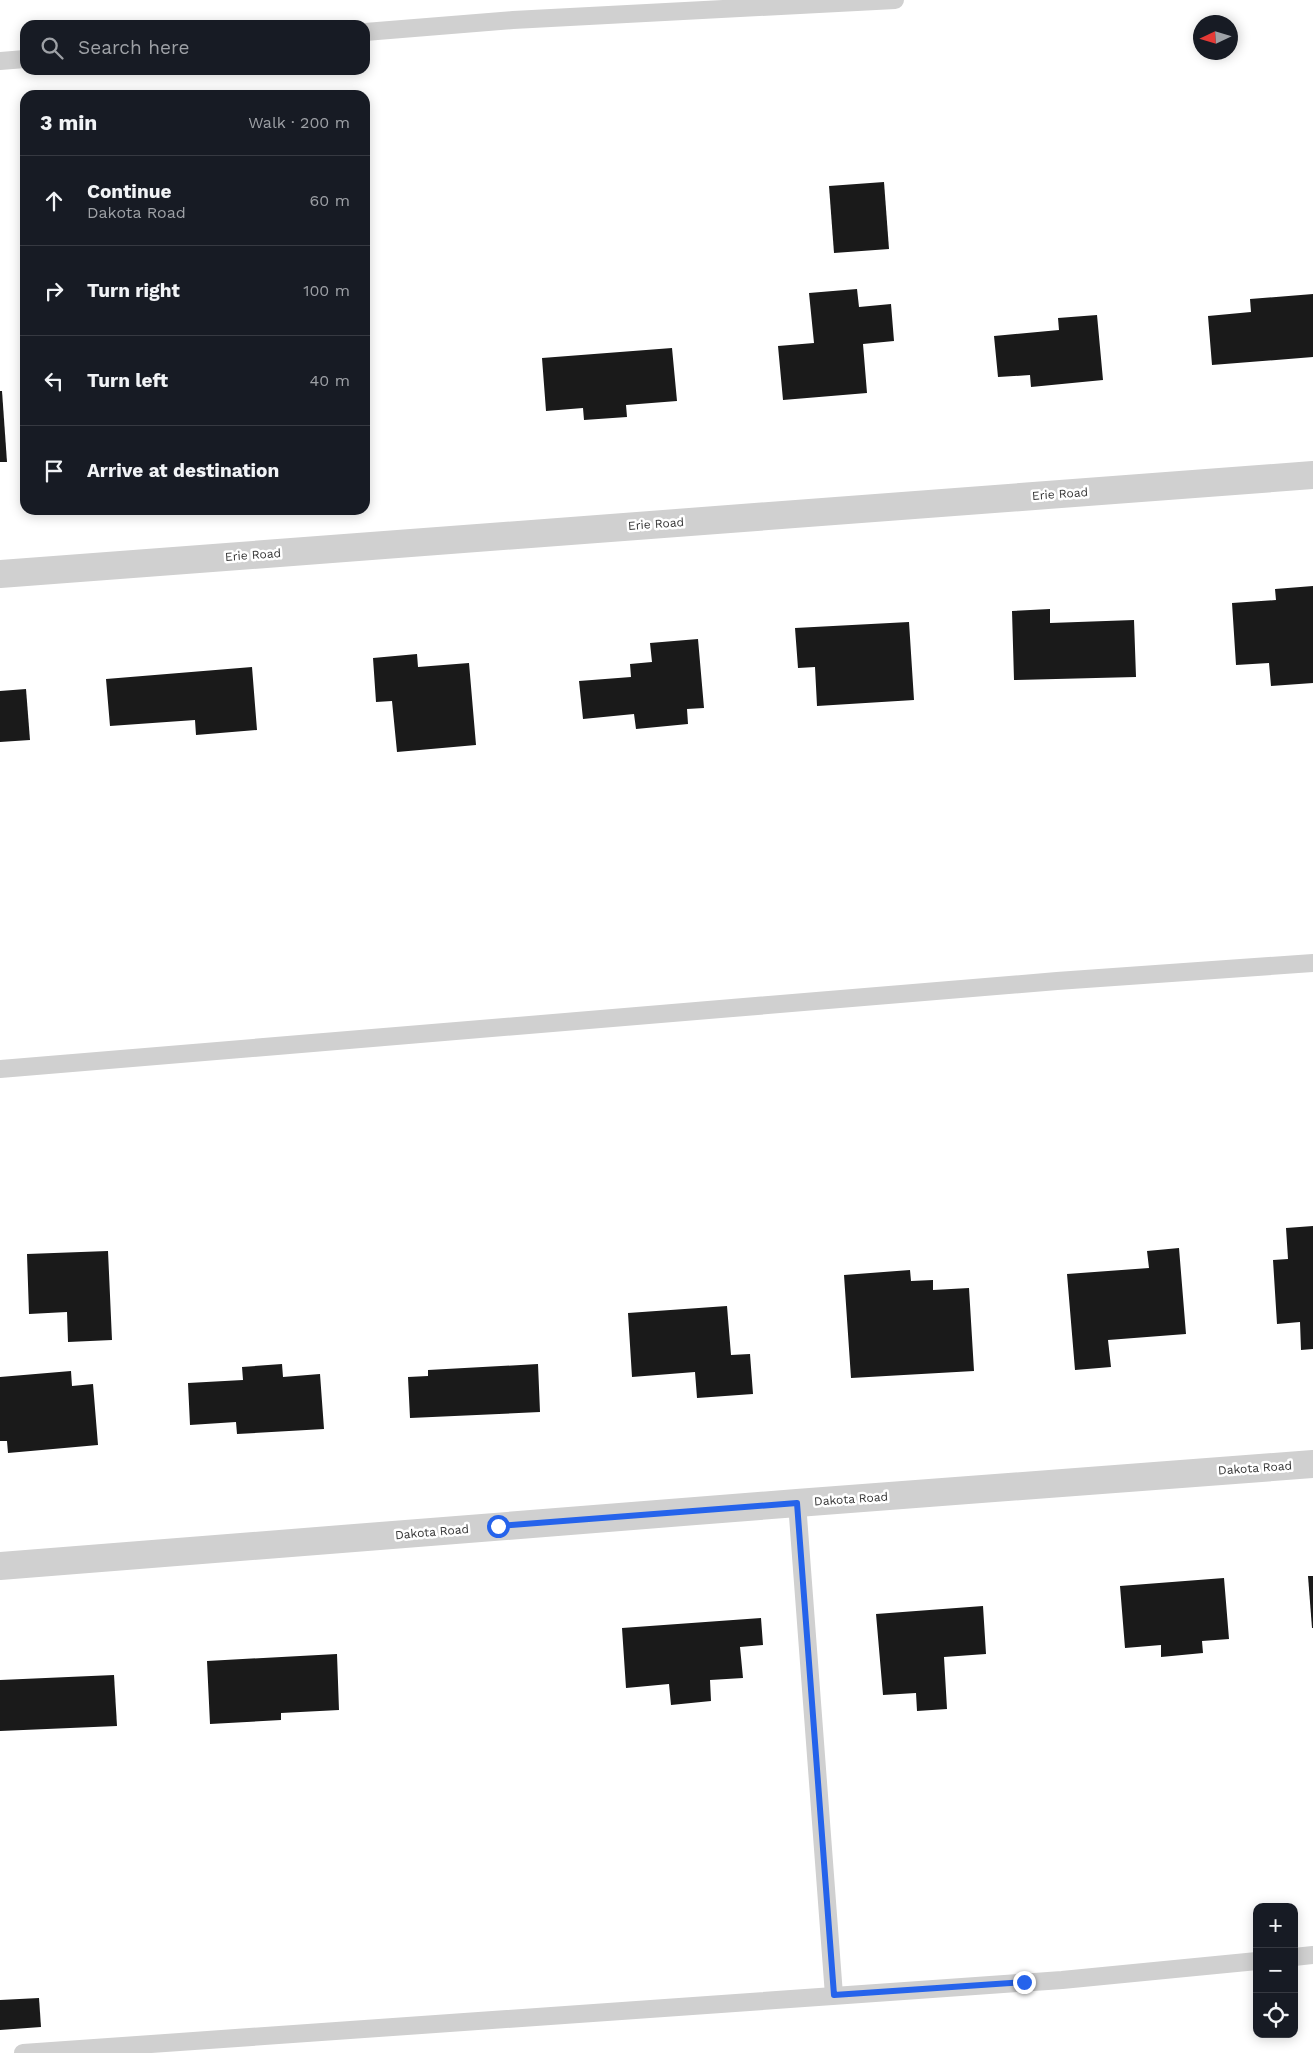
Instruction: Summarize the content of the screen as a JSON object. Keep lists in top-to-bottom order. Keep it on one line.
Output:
{"streets":{"street":["Erie Road","Dakota Road"]},"north":"left","page":{"search":"Search here","heading":["3 min","Walk · 200 m"],"list":[["Continue","Dakota Road","60 m"],["Turn right","100 m"],["Turn left","40 m"],"Arrive at destination"],"map_buttons":["+","−"]}}
